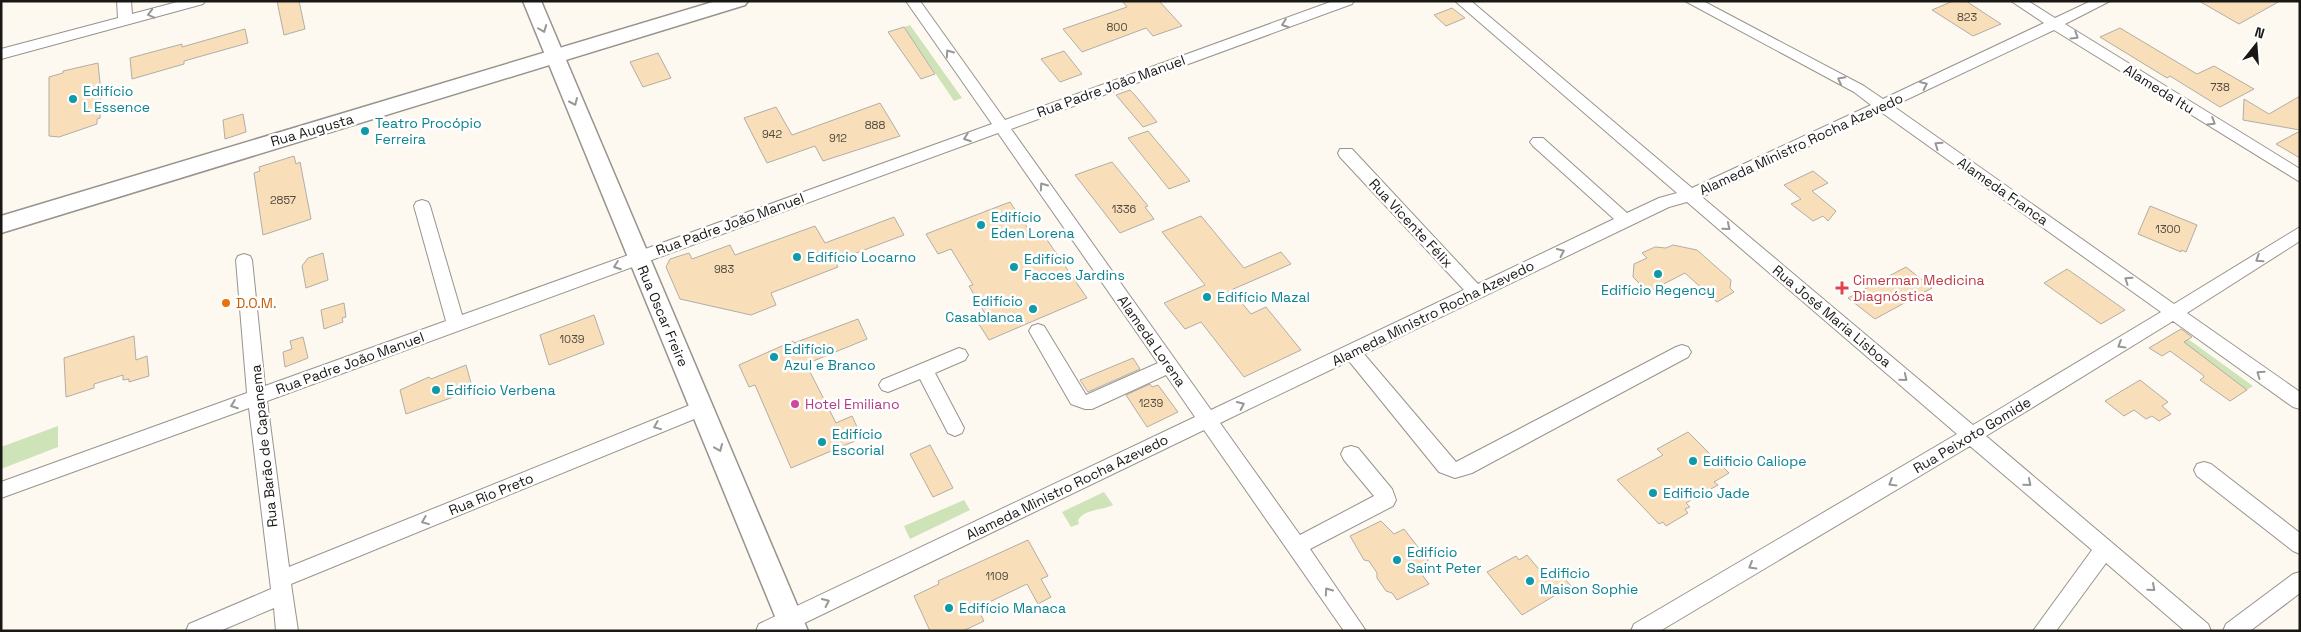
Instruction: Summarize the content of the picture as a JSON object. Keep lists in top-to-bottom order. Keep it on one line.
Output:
{"streets":{"main road":["Rua Augusta"],"street":["Rua Padre João Manuel","Alameda Itu","Alameda Ministro Rocha Azevedo","Alameda Franca","Rua Vicente Félix","Rua Oscar Freire","Rua José Maria Lisboa","Alameda Lorena","Rua Peixoto Gomide","Rua Barão de Capanema","Rua Rio Preto"]},"crossings":[["Rua Padre João Manuel","Rua Oscar Freire"],["Rua Padre João Manuel","Alameda Lorena"],["Rua Padre João Manuel","Rua Barão de Capanema"],["Alameda Itu","Alameda Ministro Rocha Azevedo"],["Rua Augusta","Rua Oscar Freire"],["Alameda Ministro Rocha Azevedo","Alameda Franca"],["Alameda Ministro Rocha Azevedo","Rua Vicente Félix"],["Alameda Ministro Rocha Azevedo","Rua Oscar Freire"],["Alameda Ministro Rocha Azevedo","Rua José Maria Lisboa"],["Alameda Ministro Rocha Azevedo","Alameda Lorena"],["Alameda Franca","Rua Peixoto Gomide"],["Rua Oscar Freire","Rua Rio Preto"],["Rua José Maria Lisboa","Rua Peixoto Gomide"],["Rua Barão de Capanema","Rua Rio Preto"]],"one_way":["Rua Padre João Manuel","Alameda Itu","Alameda Ministro Rocha Azevedo","Alameda Franca","Rua Oscar Freire","Rua José Maria Lisboa","Alameda Lorena","Rua Peixoto Gomide","Rua Rio Preto"],"places":{"other":["Edifício L Essence","Teatro Procópio Ferreira","Edifício Eden Lorena","Edifício Locarno","Edifício Facces Jardins","Edifício Regency","Edifício Mazal","D.O.M.","Edifício Casablanca","Edifício Azul e Branco","Edifício Verbena","Hotel Emiliano","Edifício Escorial","Edificio Caliope","Edificio Jade","Edifício Saint Peter","Edificio Maison Sophie","Edifício Manaca"],"health":["Cimerman Medicina Diagnóstica"]},"house_numbers":["823","800","738","888","942","912","2857","1336","1300","983","1039","1239","1109"],"north":"top"}
